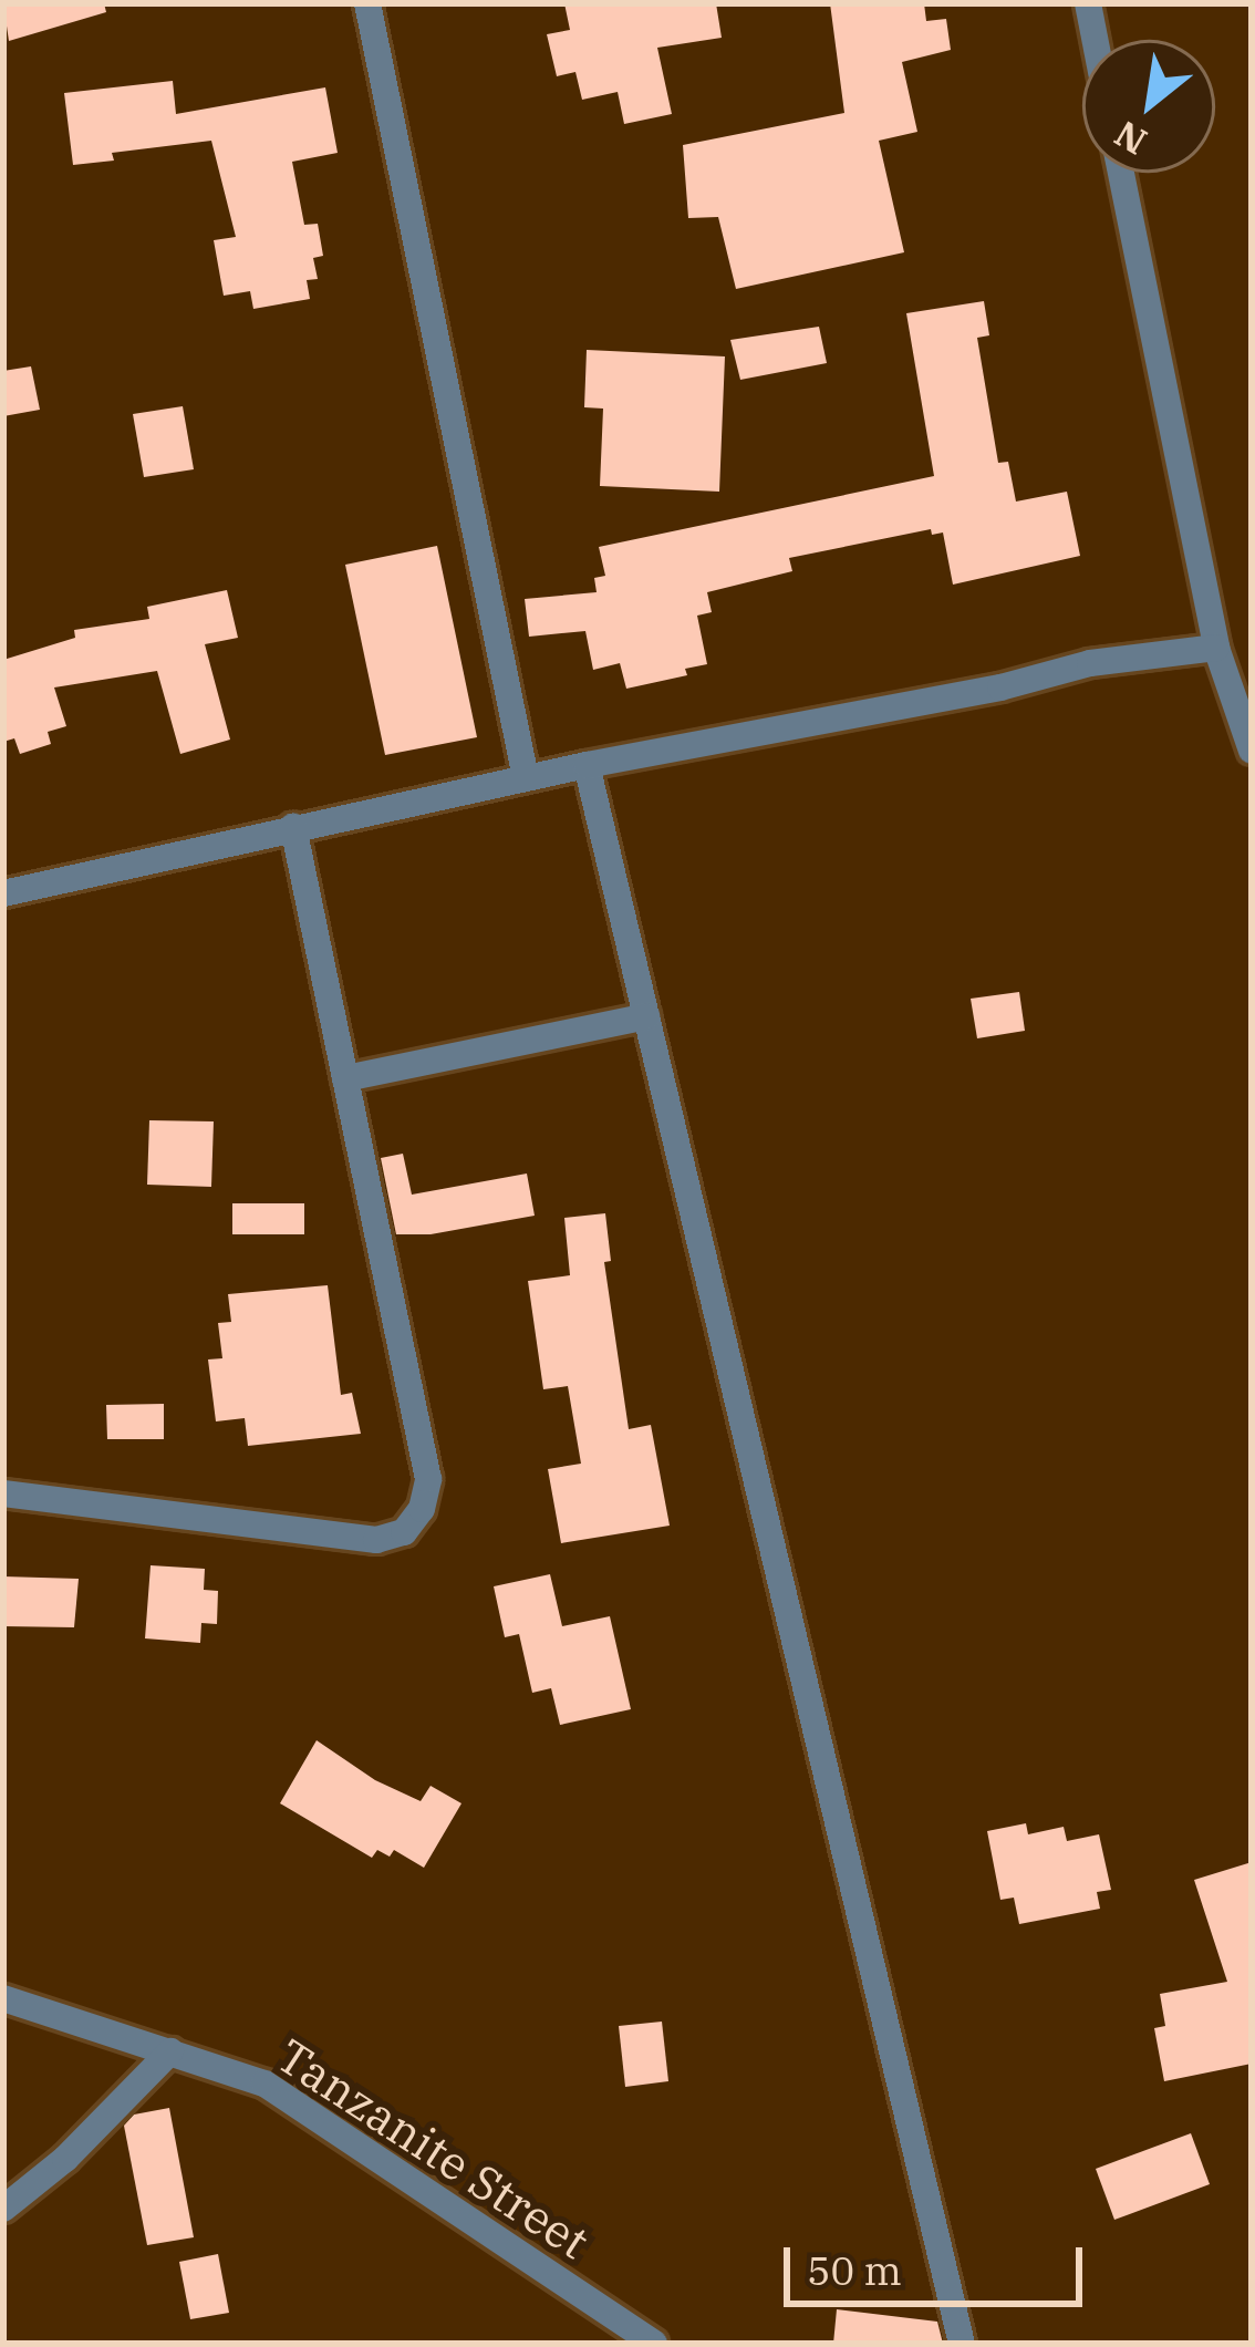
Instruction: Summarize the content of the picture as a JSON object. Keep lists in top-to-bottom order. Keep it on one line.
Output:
{"streets":{"street":["Tanzanite Street"]},"scale_bar":"50 m","north":"bottom left"}
